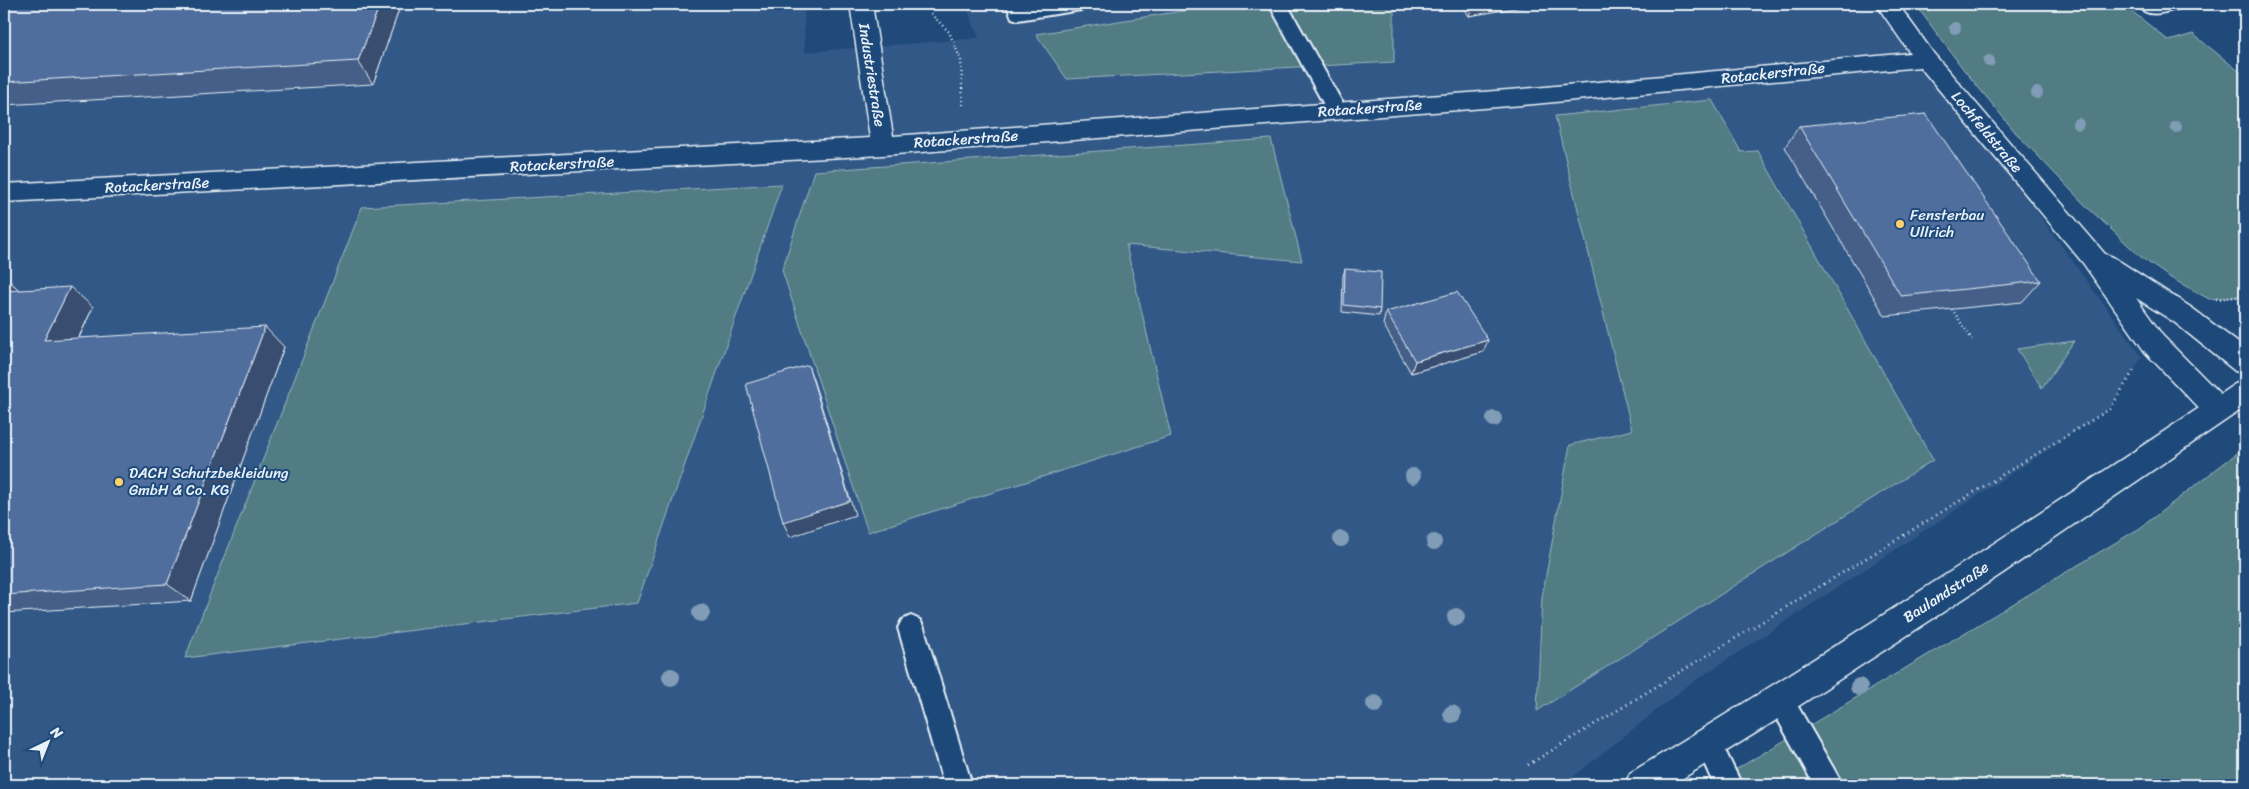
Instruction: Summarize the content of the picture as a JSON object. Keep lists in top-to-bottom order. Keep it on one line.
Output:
{"streets":{"street":["Rotackerstraße","Industriestraße","Lochfeldstraße","Baulandstraße"]},"crossings":[["Rotackerstraße","Industriestraße"],["Rotackerstraße","Lochfeldstraße"],["Lochfeldstraße","Baulandstraße"]],"places":["Fensterbau Ullrich","DACH Schutzbekleidung GmbH & Co. KG"],"north":"top right"}
